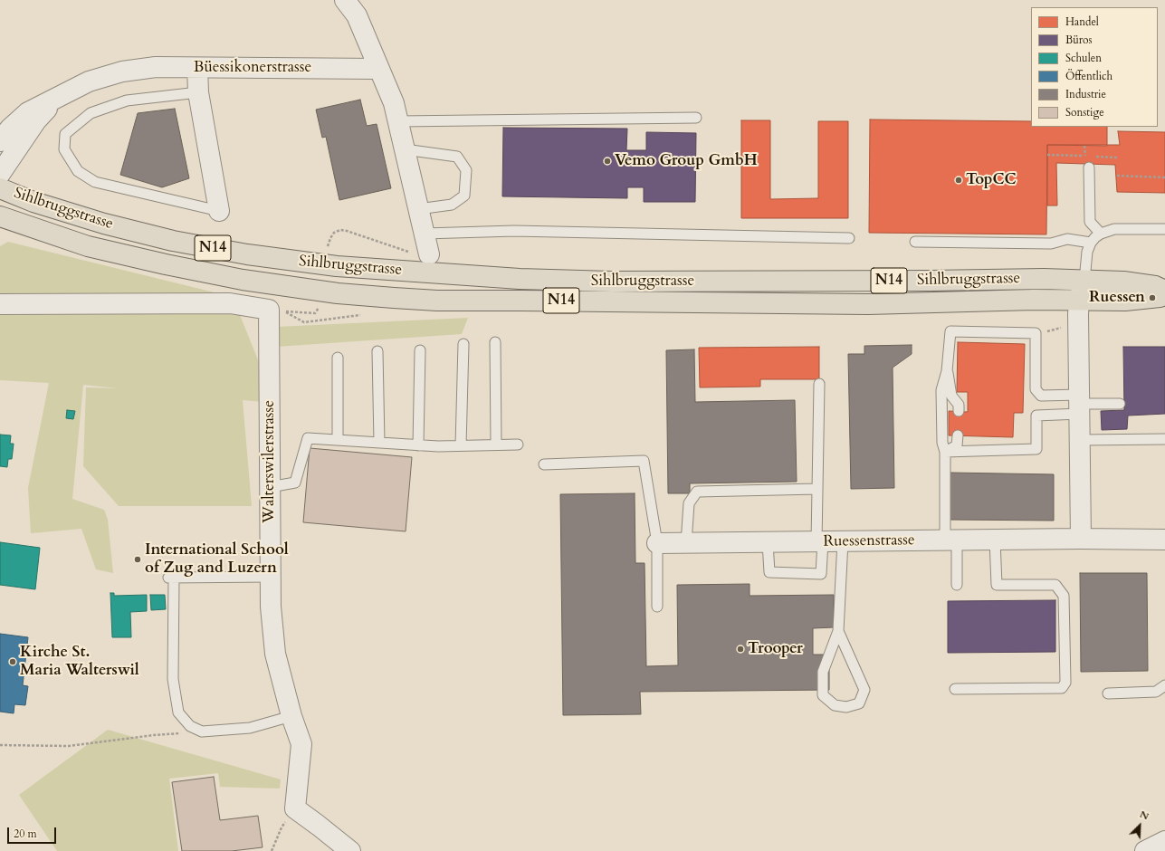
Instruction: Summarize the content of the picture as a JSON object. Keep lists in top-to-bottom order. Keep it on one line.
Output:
{"streets":{"main road":["Sihlbruggstrasse","N14"],"street":["Büessikonerstrasse","Walterswilerstrasse","Ruessenstrasse"]},"places":["Vemo Group GmbH","TopCC","Ruessen","International School of Zug and Luzern","Trooper","Kirche St. Maria Walterswil"],"legend":["Handel","Büros","Schulen","Öffentlich","Industrie","Sonstige"],"scale_bar":"20 m","north":"top right"}
